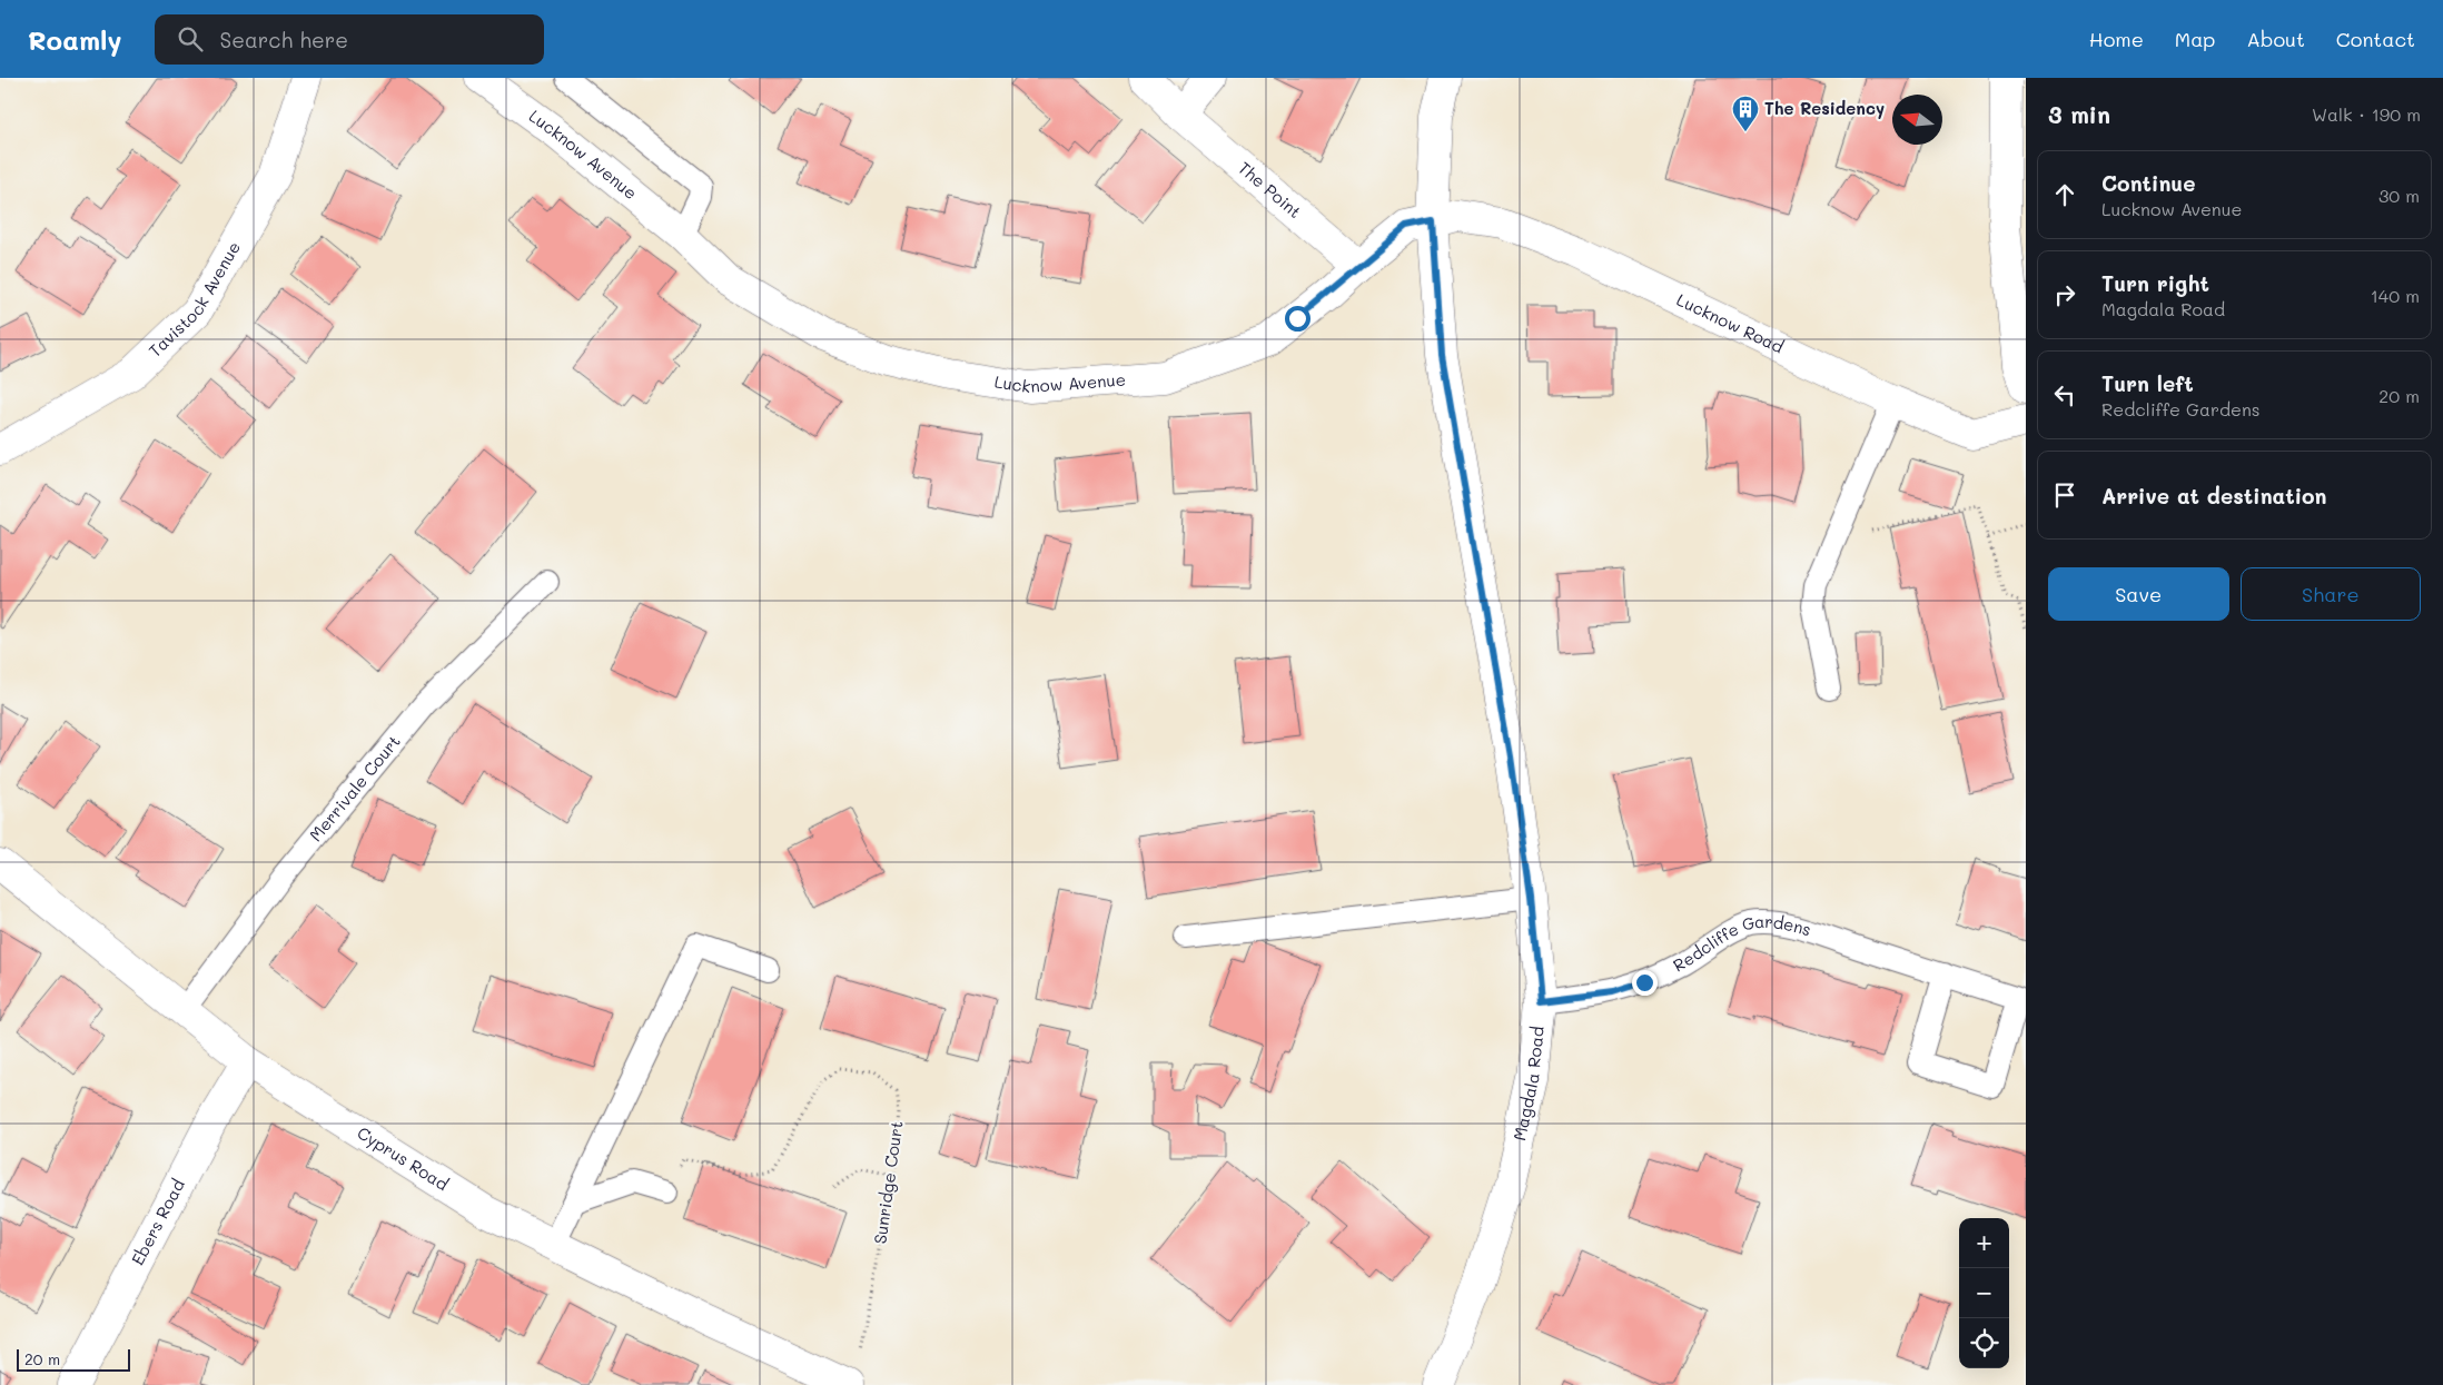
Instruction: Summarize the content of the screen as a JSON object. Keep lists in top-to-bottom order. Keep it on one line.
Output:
{"streets":{"street":["Lucknow Avenue","The Point","Tavistock Avenue","Lucknow Road","Magdala Road","Cyprus Road","Ebers Road"],"lane":["Merrivale Court","Redcliffe Gardens"],"path":["Sunridge Court"]},"crossings":[["Lucknow Avenue","The Point"],["Lucknow Avenue","Lucknow Road"],["Lucknow Avenue","Magdala Road"],["Lucknow Road","Magdala Road"],["Merrivale Court","Cyprus Road"],["Redcliffe Gardens","Magdala Road"],["Cyprus Road","Ebers Road"]],"places":{"building":["The Residency"]},"scale_bar":"20 m","north":"left","page":{"header":"Roamly","search":"Search here","nav":["Home","Map","About","Contact"],"heading":["3 min","Walk · 190 m"],"list":[["Continue","Lucknow Avenue","30 m"],["Turn right","Magdala Road","140 m"],["Turn left","Redcliffe Gardens","20 m"],"Arrive at destination"],"buttons":["Save","Share"],"map_buttons":["+","−"],"scale":"20 m"}}
